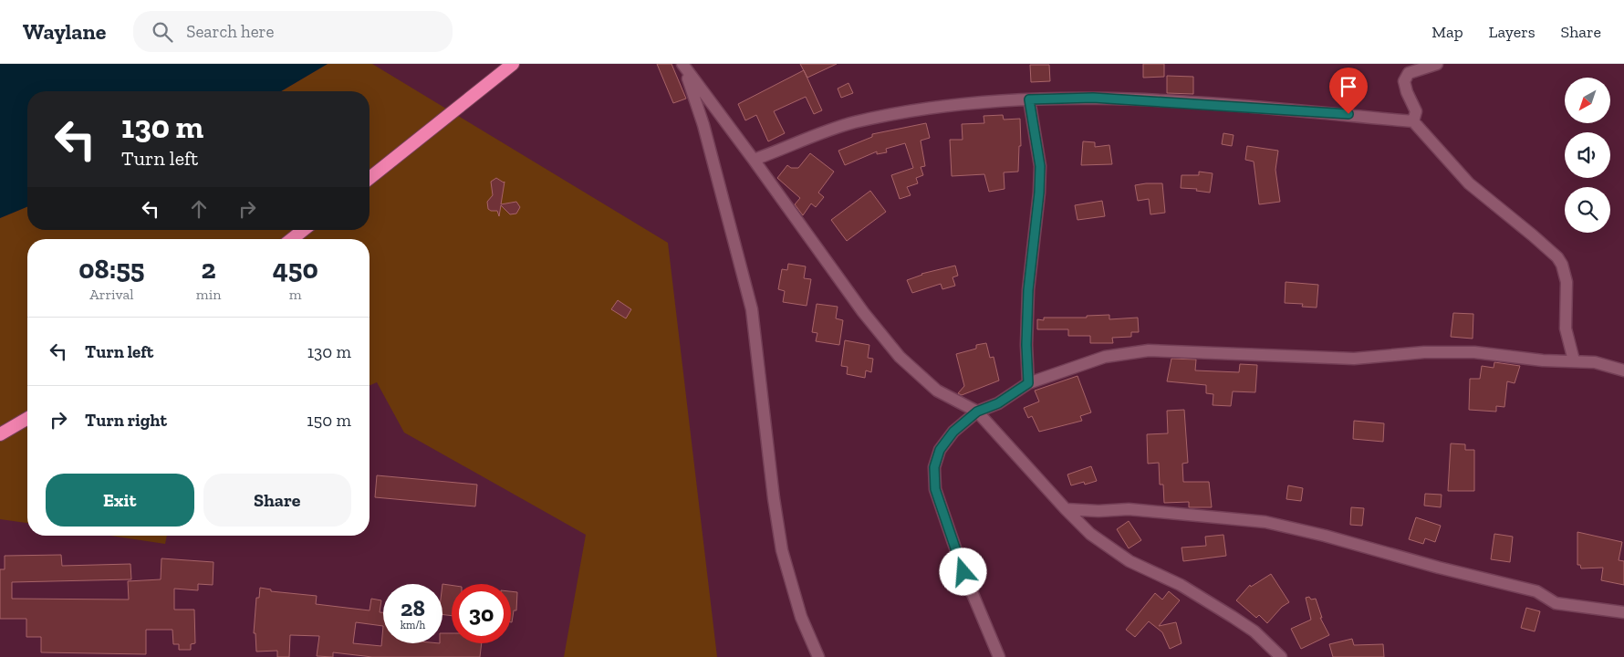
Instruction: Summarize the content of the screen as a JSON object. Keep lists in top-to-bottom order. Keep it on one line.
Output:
{"north":"bottom left","page":{"header":"Waylane","search":"Search here","nav":["Map","Layers","Share"],"turn":["130 m","Turn left"],"eta":["08:55","Arrival","2","min","450","m"],"list":[{"name":"Turn left","value":"130 m"},{"name":"Turn right","value":"150 m"}],"buttons":["Exit","Share"],"speed":"28 km/h","limit":"30"}}
